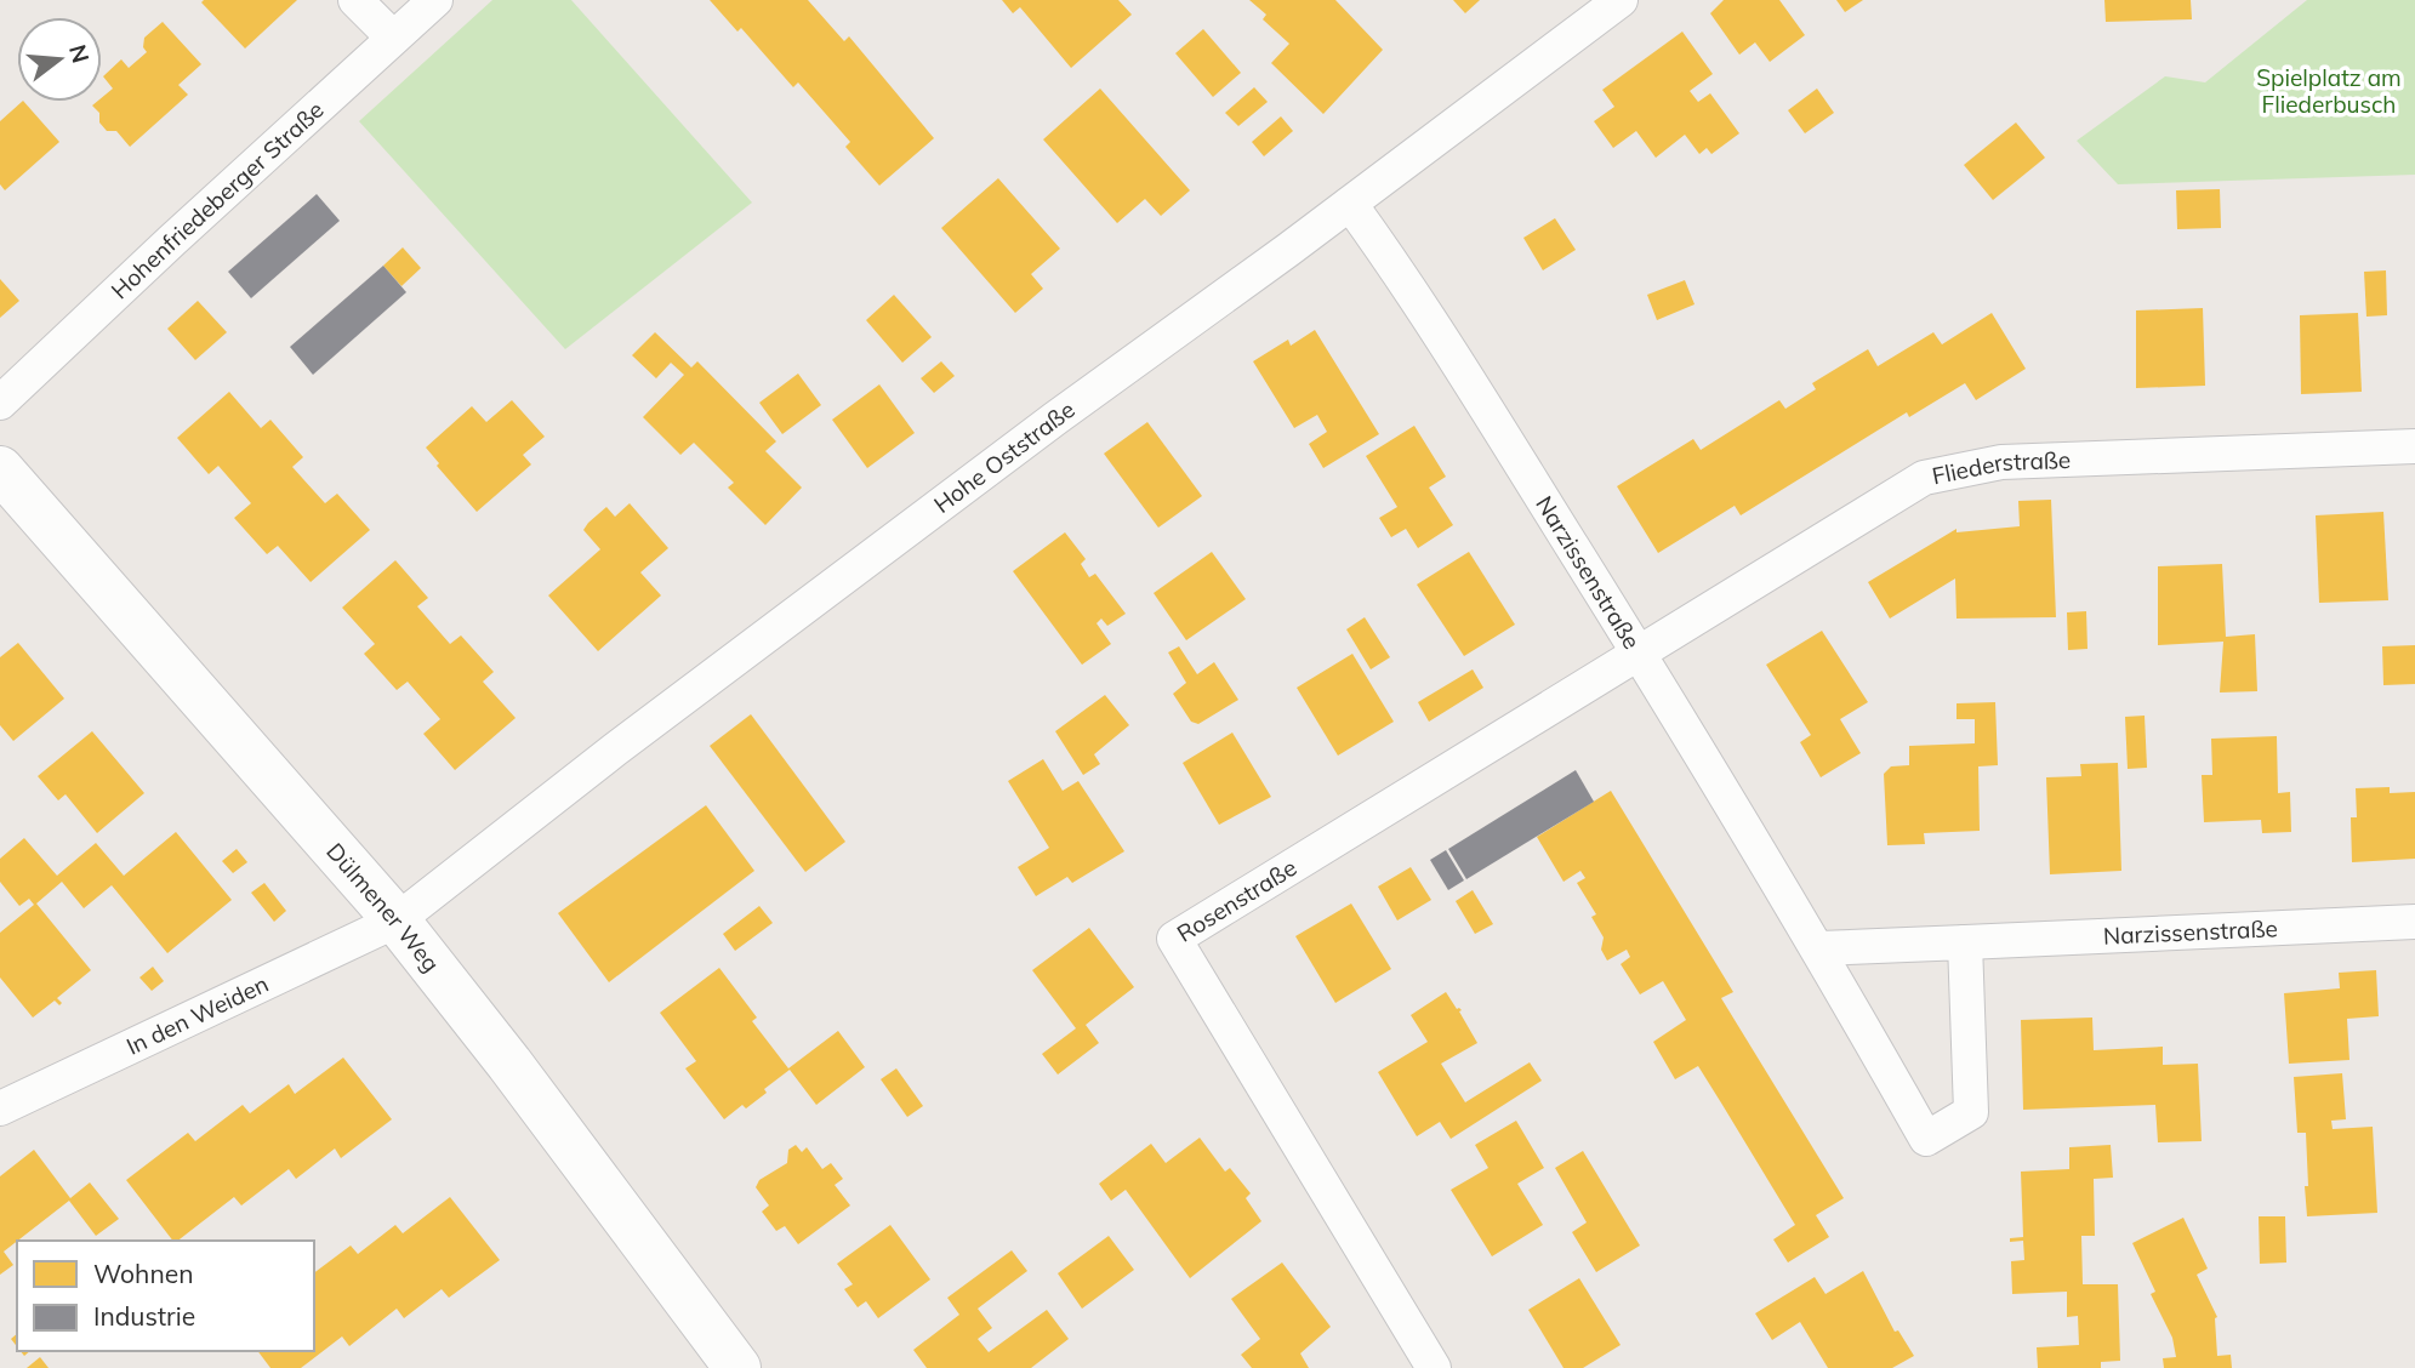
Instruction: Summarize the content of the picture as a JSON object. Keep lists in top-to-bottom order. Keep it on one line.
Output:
{"streets":{"street":["Hohenfriedeberger Straße","Hohe Oststraße","Fliederstraße","Narzissenstraße","Rosenstraße","Dülmener Weg","In den Weiden"]},"crossings":[["Hohe Oststraße","Narzissenstraße"],["Hohe Oststraße","Dülmener Weg"],["Hohe Oststraße","In den Weiden"],["Fliederstraße","Narzissenstraße"],["Fliederstraße","Rosenstraße"],["Narzissenstraße","Rosenstraße"],["Dülmener Weg","In den Weiden"]],"parks":["Spielplatz am Fliederbusch"],"legend":["Wohnen","Industrie"],"north":"right"}
